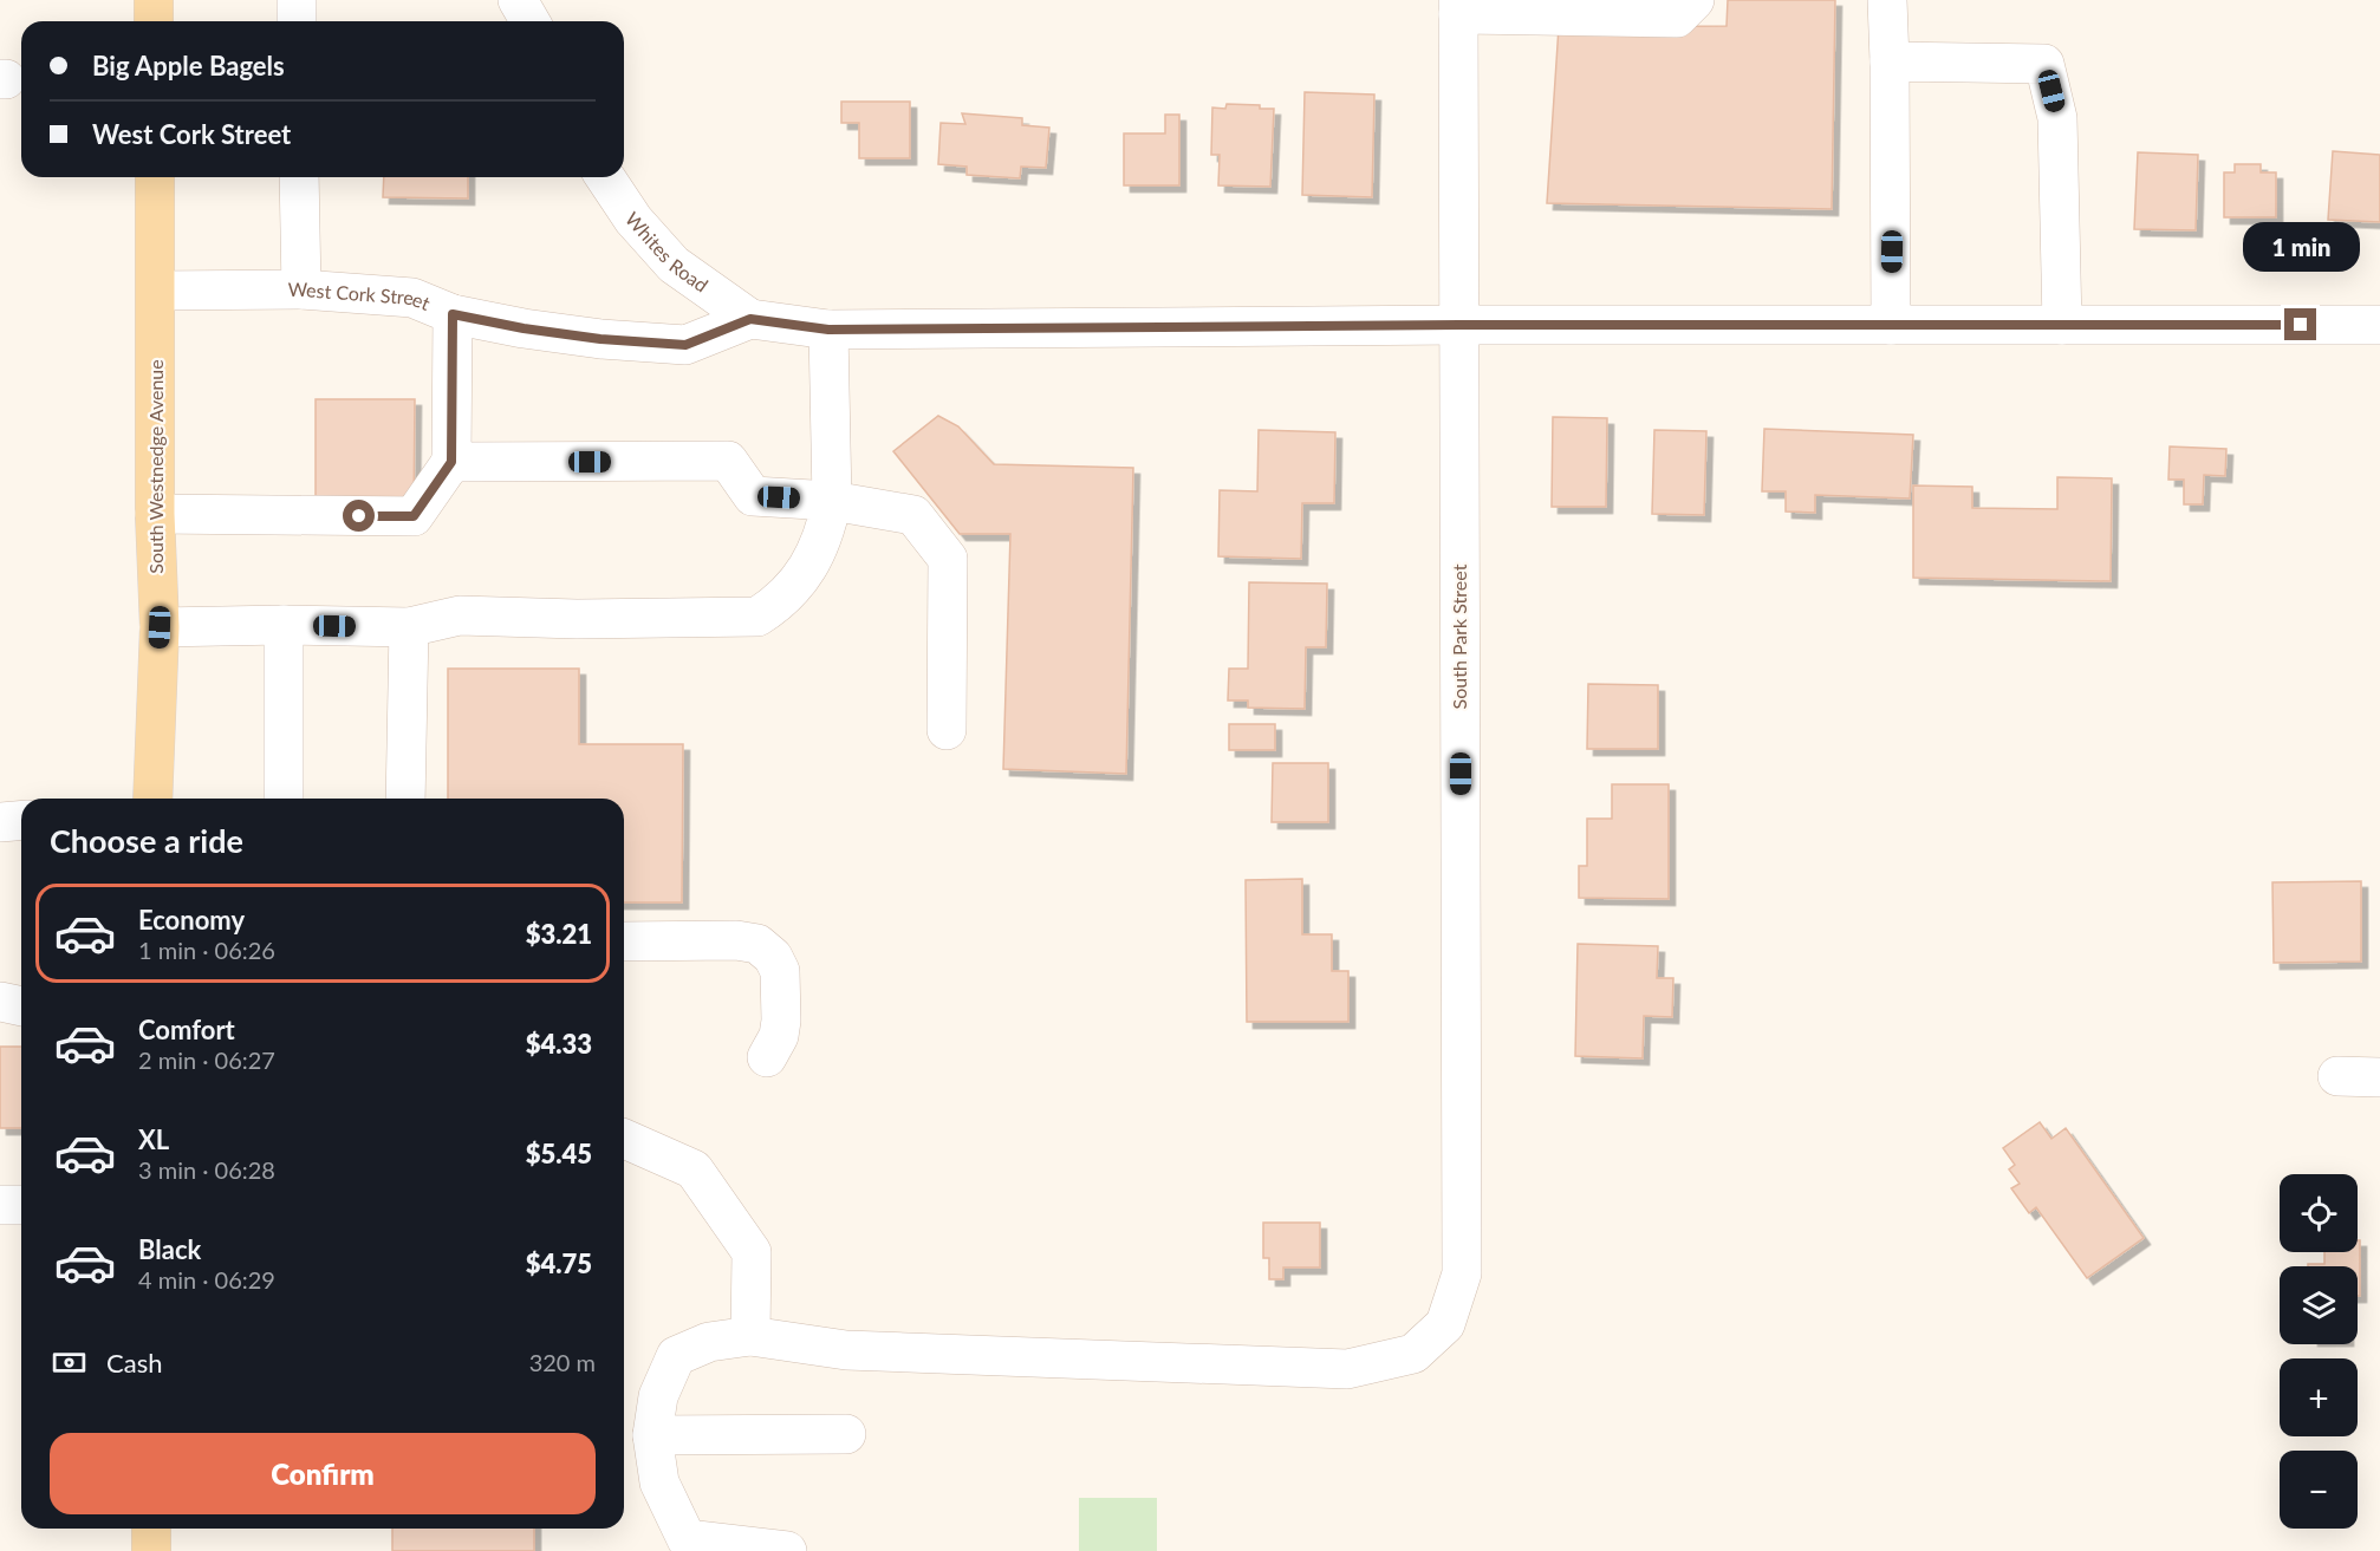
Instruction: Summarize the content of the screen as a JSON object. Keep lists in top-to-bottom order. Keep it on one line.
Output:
{"streets":{"main road":["South Westnedge Avenue"],"street":["Whites Road","West Cork Street","South Park Street"]},"crossings":[["Whites Road","West Cork Street"],["West Cork Street","South Westnedge Avenue"],["West Cork Street","South Park Street"]],"page":{"banner":["Big Apple Bagels","West Cork Street"],"bubble":"1 min","heading":"Choose a ride","list":[{"name":"Economy","note":"1 min · 06:26","value":"$3.21"},{"name":"Comfort","note":"2 min · 06:27","value":"$4.33"},{"name":"XL","note":"3 min · 06:28","value":"$5.45"},{"name":"Black","note":"4 min · 06:29","value":"$4.75"}],"map_buttons":["+","−"],"pay":["Cash","320 m"],"buttons":"Confirm"}}
